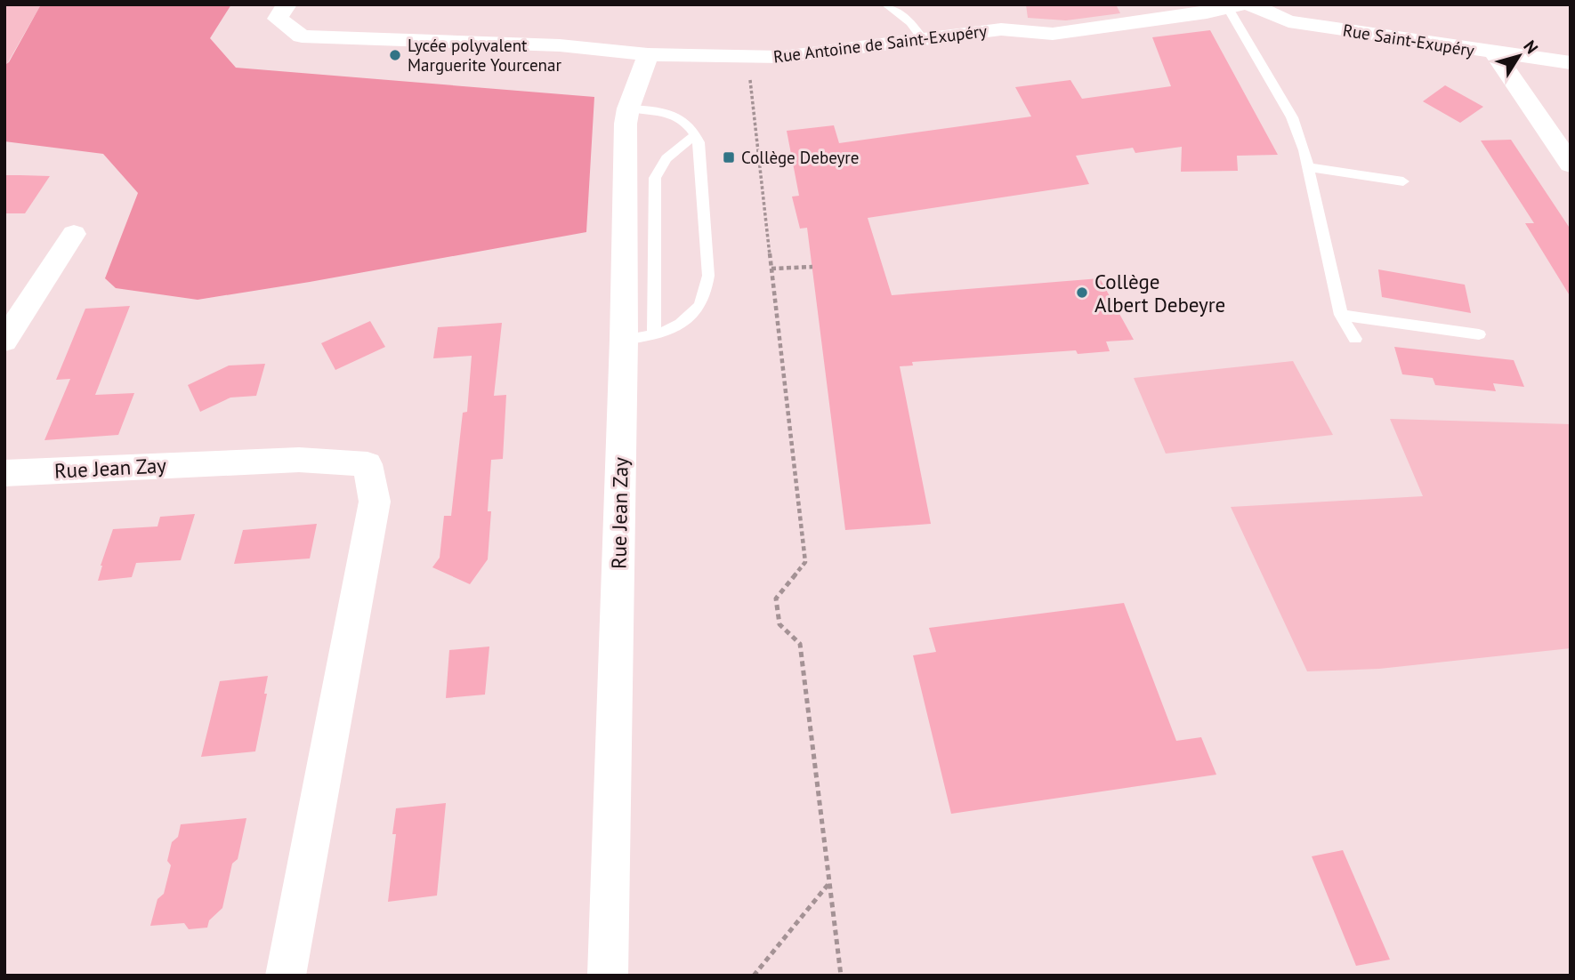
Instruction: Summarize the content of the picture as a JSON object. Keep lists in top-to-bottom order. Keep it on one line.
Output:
{"streets":{"street":["Rue Saint-Exupéry","Rue Antoine de Saint-Exupéry","Rue Jean Zay"]},"crossings":[["Rue Antoine de Saint-Exupéry","Rue Jean Zay"]],"places":{"other":["Lycée polyvalent Marguerite Yourcenar","Collège Albert Debeyre"],"transit":["Collège Debeyre"]},"north":"top right"}
